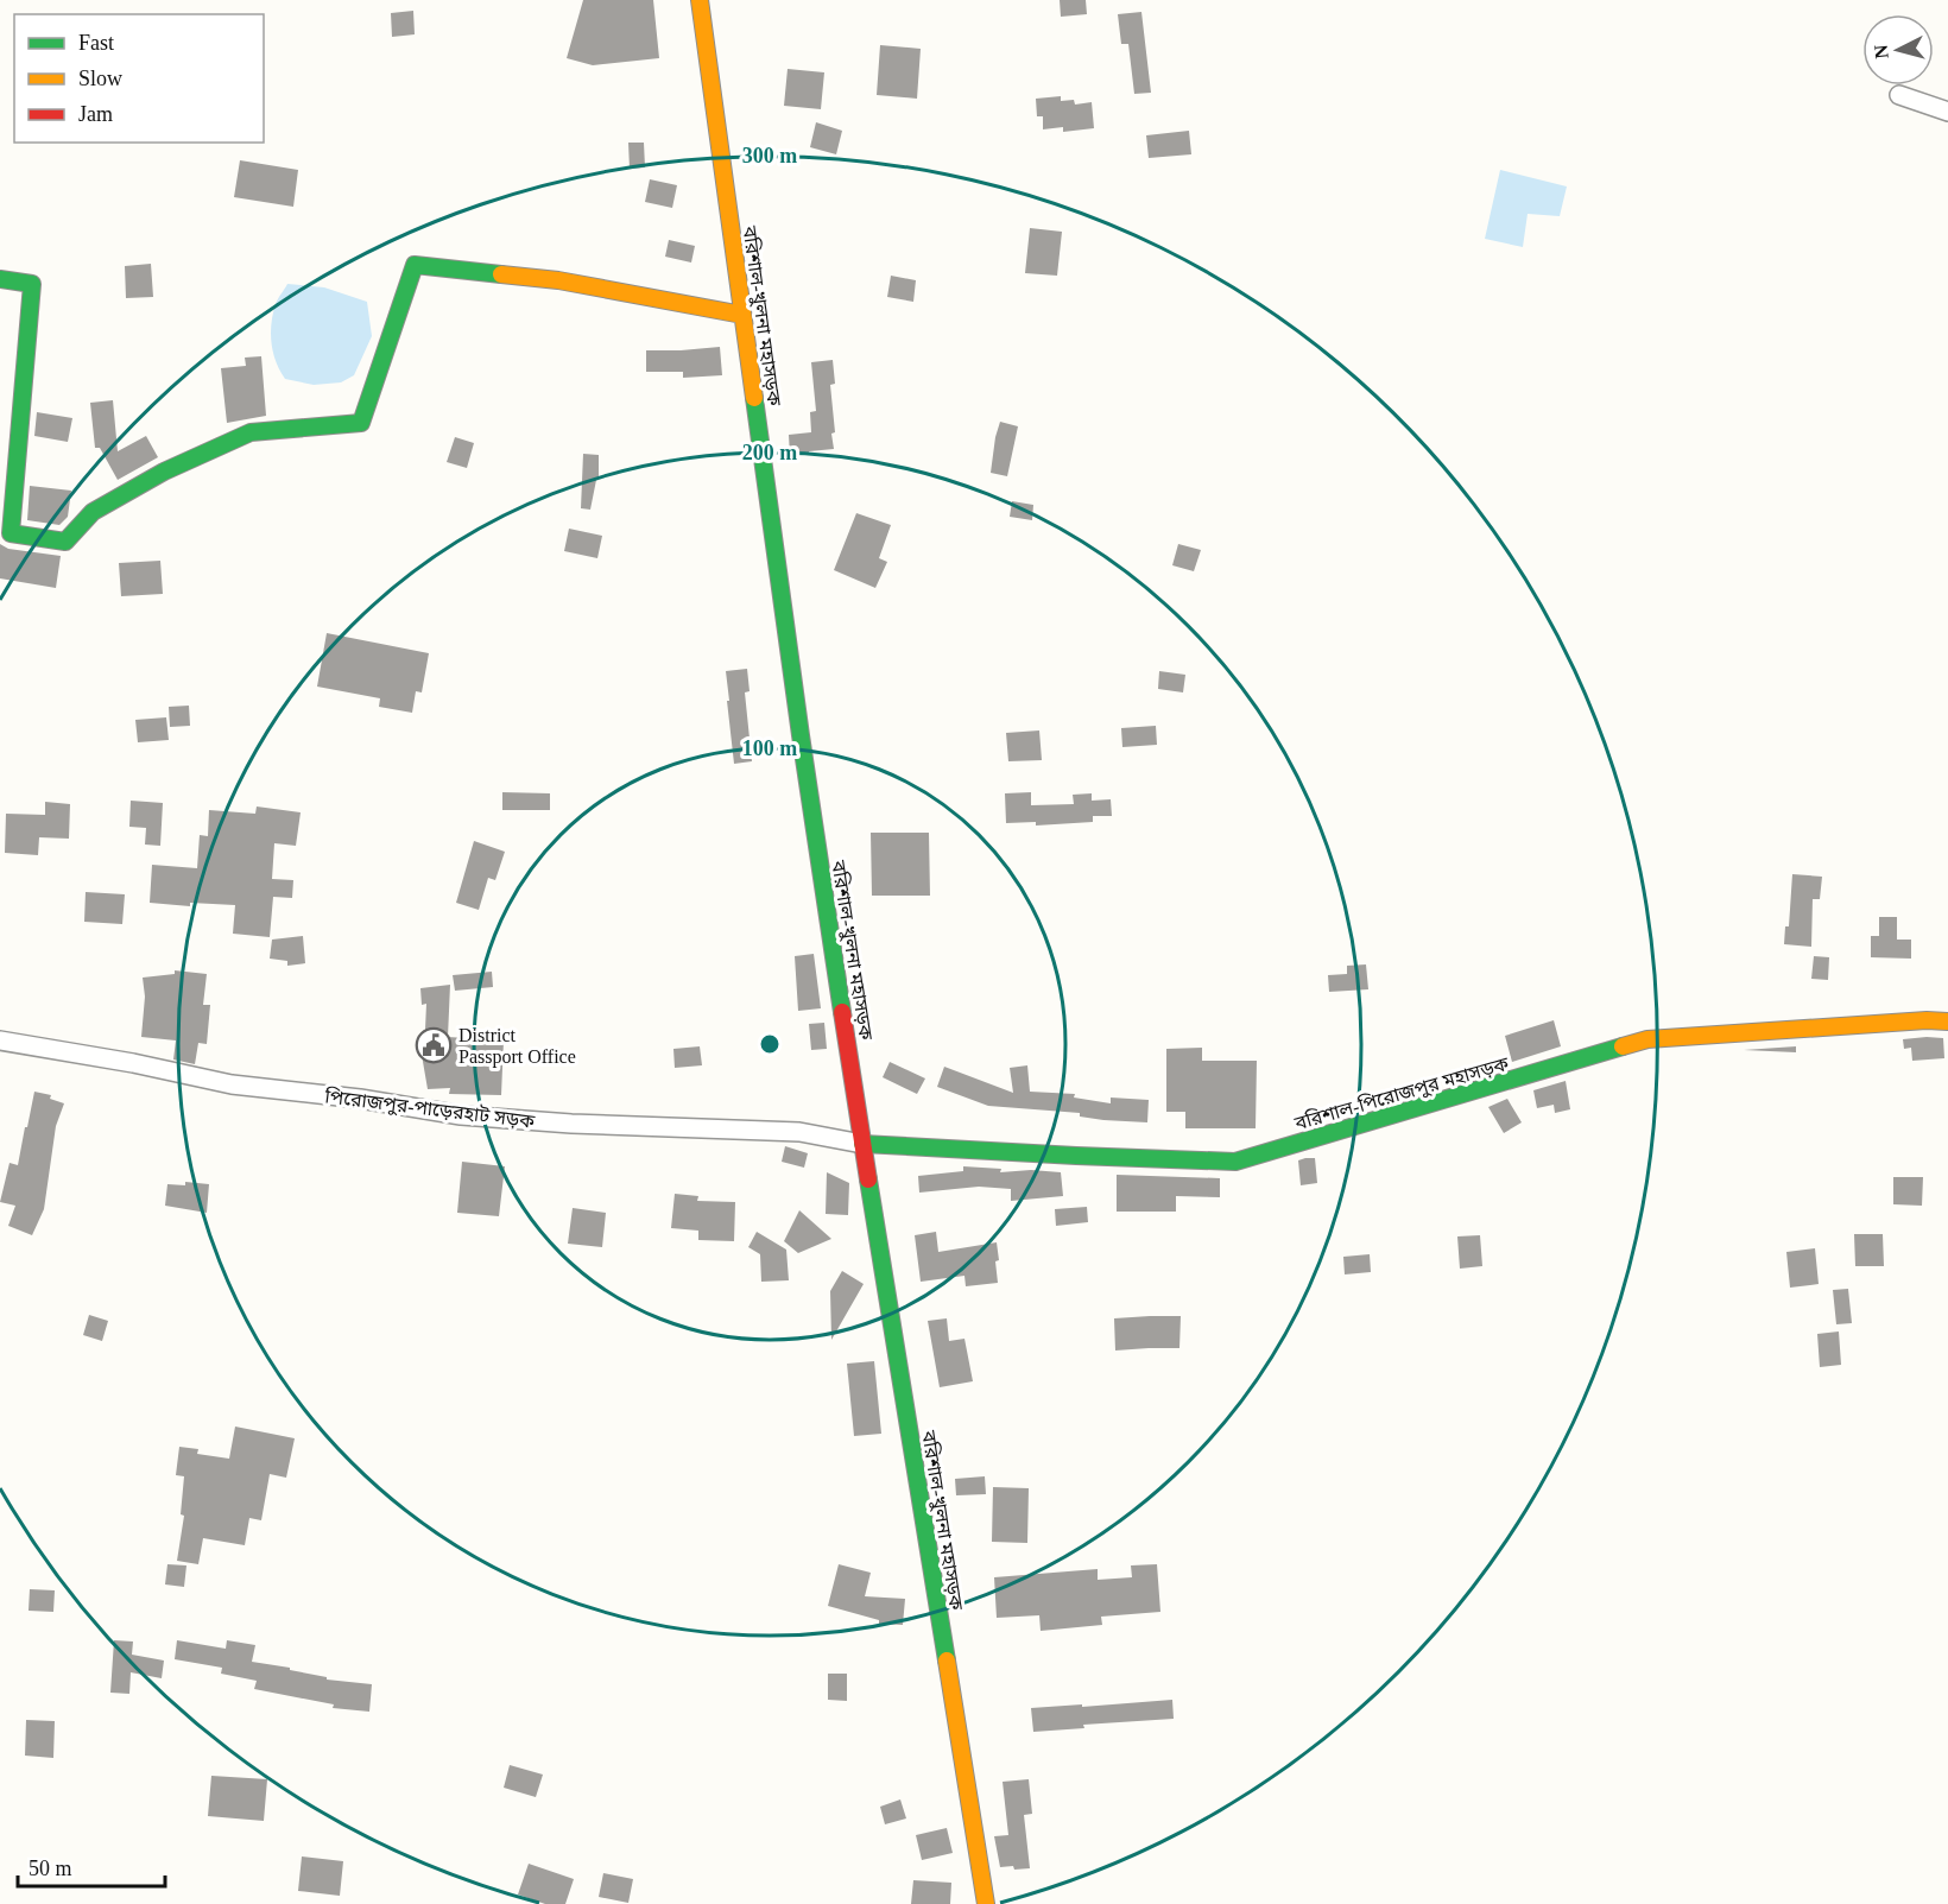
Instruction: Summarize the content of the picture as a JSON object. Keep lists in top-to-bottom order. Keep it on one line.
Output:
{"streets":{"main road":["বরিশাল-খুলনা মহাসড়ক","বরিশাল-পিরোজপুর মহাসড়ক"],"street":["পিরোজপুর-পাড়েরহাট সড়ক"]},"crossings":[["বরিশাল-খুলনা মহাসড়ক","বরিশাল-পিরোজপুর মহাসড়ক"],["বরিশাল-খুলনা মহাসড়ক","পিরোজপুর-পাড়েরহাট সড়ক"],["বরিশাল-পিরোজপুর মহাসড়ক","পিরোজপুর-পাড়েরহাট সড়ক"]],"places":{"public building":["District Passport Office"]},"legend":["Fast","Slow","Jam"],"scale_bar":"50 m","north":"left","rings":["300 m","200 m","100 m"]}
